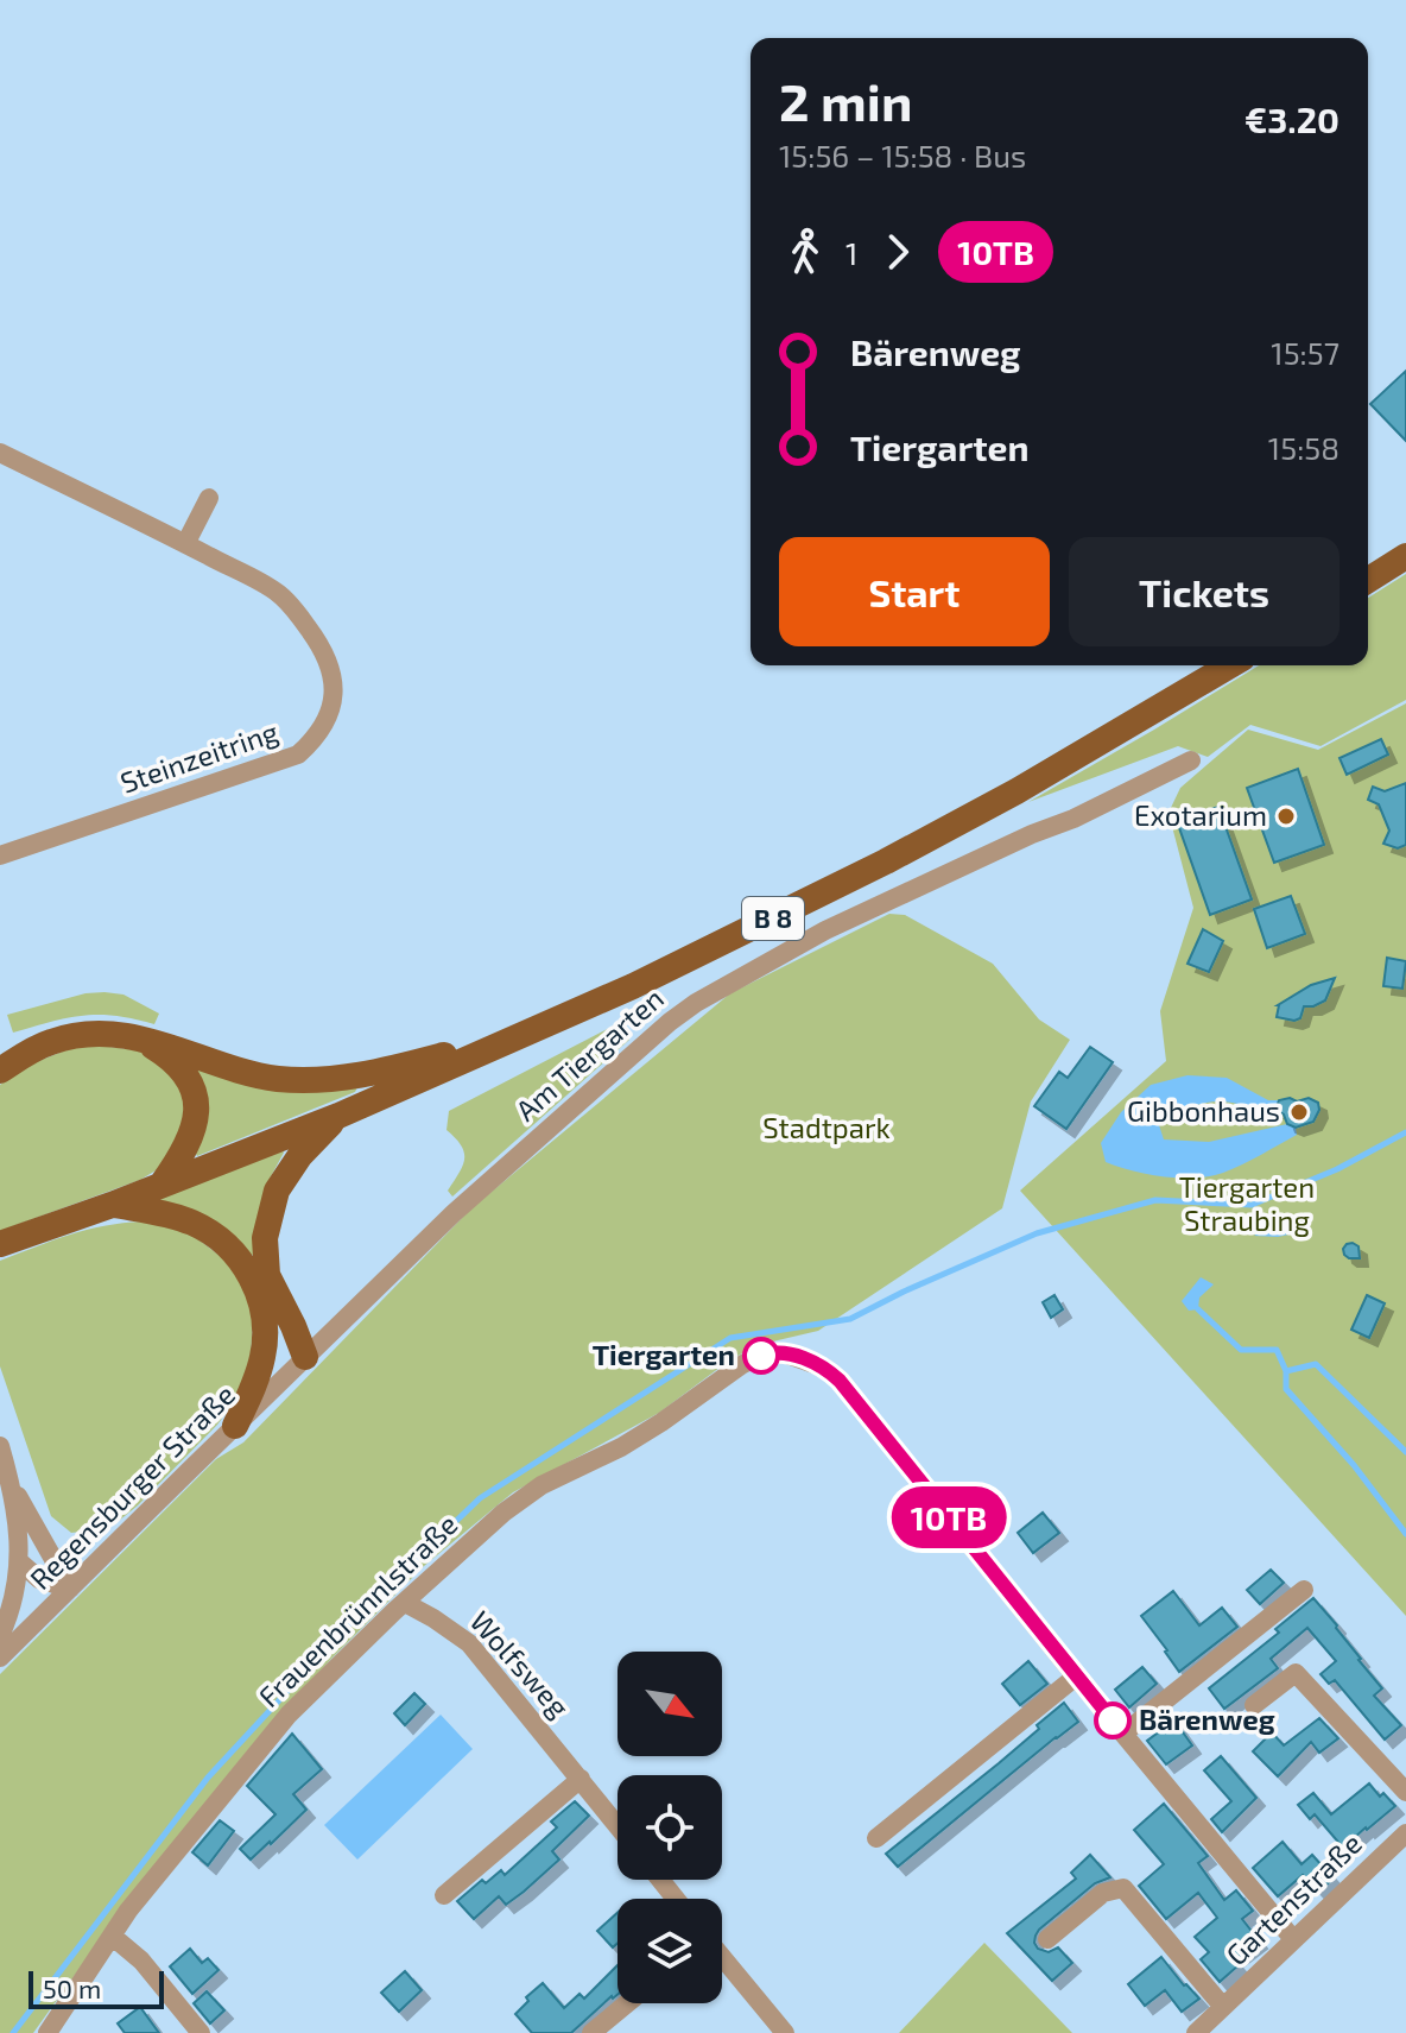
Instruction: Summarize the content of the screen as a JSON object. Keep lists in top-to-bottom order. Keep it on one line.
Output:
{"streets":{"main road":["B 8"],"street":["Steinzeitring","Am Tiergarten","Regensburger Straße","Frauenbrünnlstraße","Wolfsweg","Gartenstraße"]},"crossings":[["Am Tiergarten","Regensburger Straße"],["Frauenbrünnlstraße","Wolfsweg"]],"parks":["Stadtpark","Tiergarten Straubing"],"places":["Exotarium","Gibbonhaus","Tiergarten","Bärenweg"],"lines":["bus line 10TB"],"scale_bar":"50 m","north":"bottom right","page":{"on_map":"10TB","heading":["2 min","15:56 – 15:58 · Bus","€3.20"],"legs":["1","10TB"],"list":[{"name":"Bärenweg","value":"15:57"},{"name":"Tiergarten","value":"15:58"}],"buttons":["Start","Tickets"],"scale":"50 m"}}
